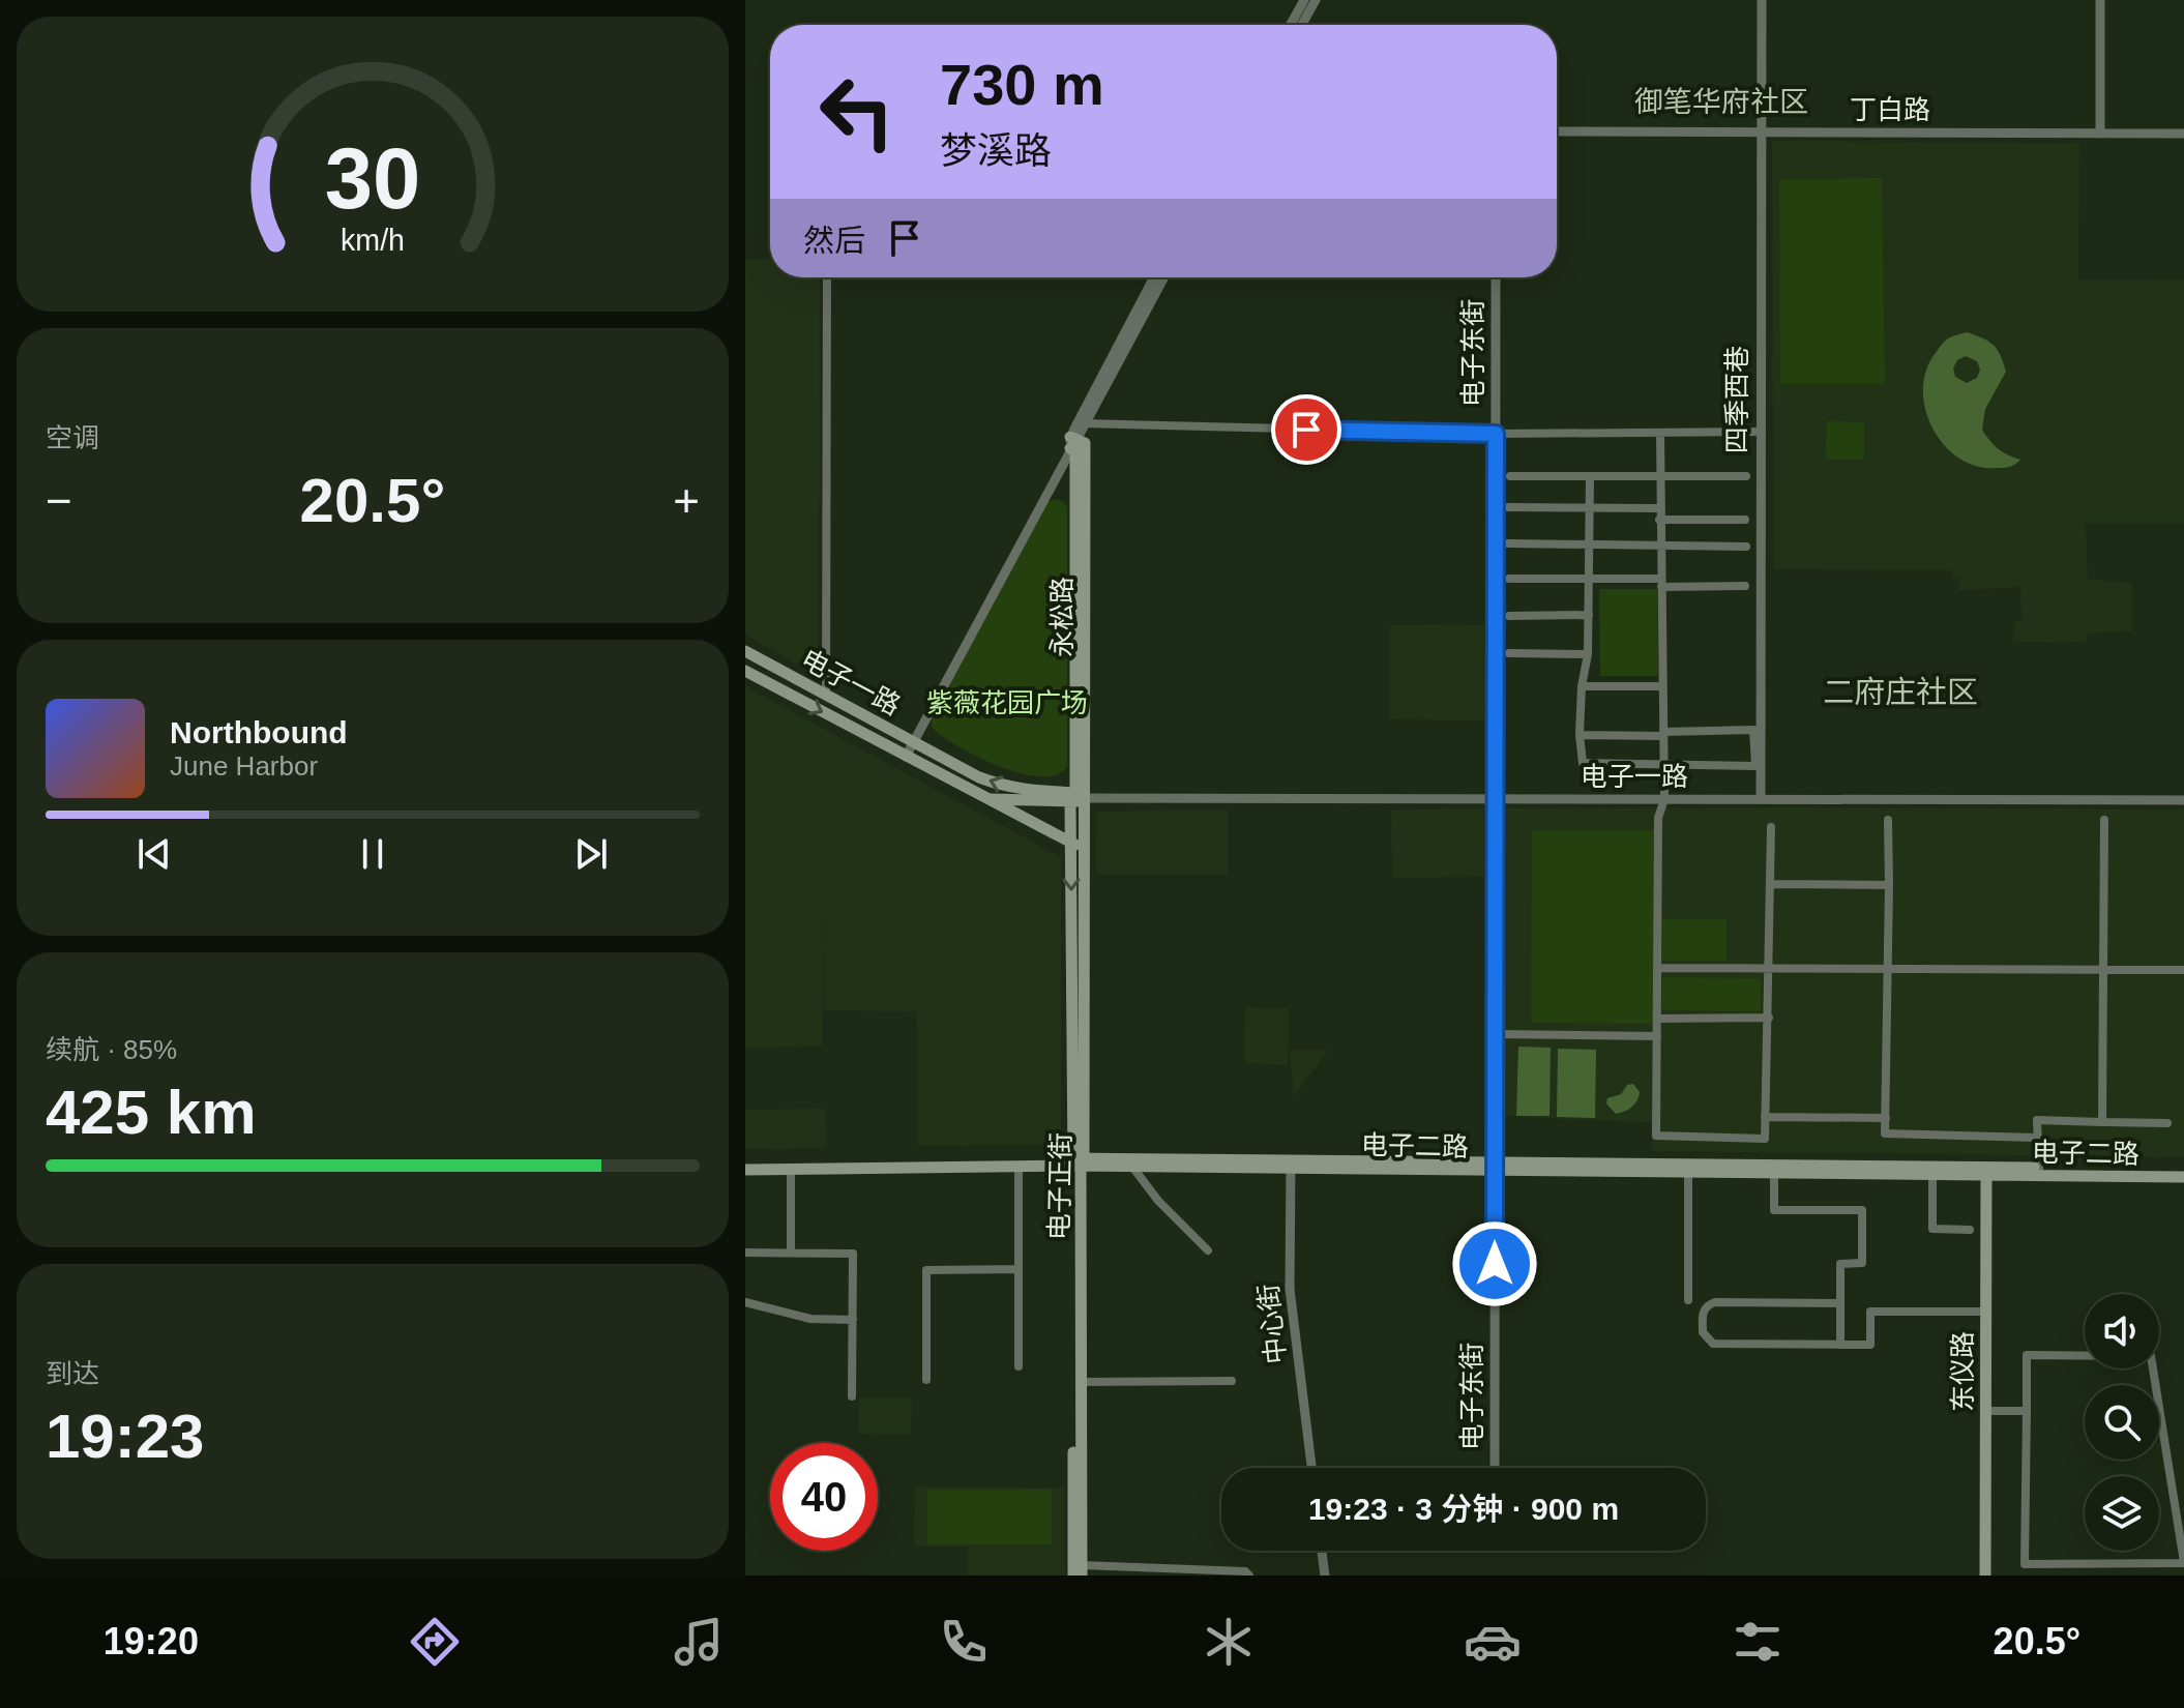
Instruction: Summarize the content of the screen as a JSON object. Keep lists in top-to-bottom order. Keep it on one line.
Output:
{"streets":{"main road":["永松路","电子一路","电子二路","电子正街","东仪路"],"street":["丁白路","电子东街","四季西巷","中心街"]},"crossings":[["丁白路","四季西巷"],["电子东街","电子一路"],["电子东街","电子二路"],["四季西巷","电子一路"],["永松路","电子一路"],["永松路","电子正街"],["电子一路","电子正街"],["电子二路","电子正街"],["电子二路","中心街"],["电子二路","东仪路"]],"districts":["御笔华府社区","二府庄社区"],"parks":["紫薇花园广场"],"page":{"turn":["730 m","梦溪路"],"then":"然后","tile":["空调",["续航 · 85%","425 km"],["到达","19:23"]],"heat":["−","20.5°","+"],"song":["Northbound","June Harbor"],"limit":"40","trip":"19:23 · 3 分钟 · 900 m","tabs":["19:20","20.5°"],"gauge":["30","km/h"]}}
